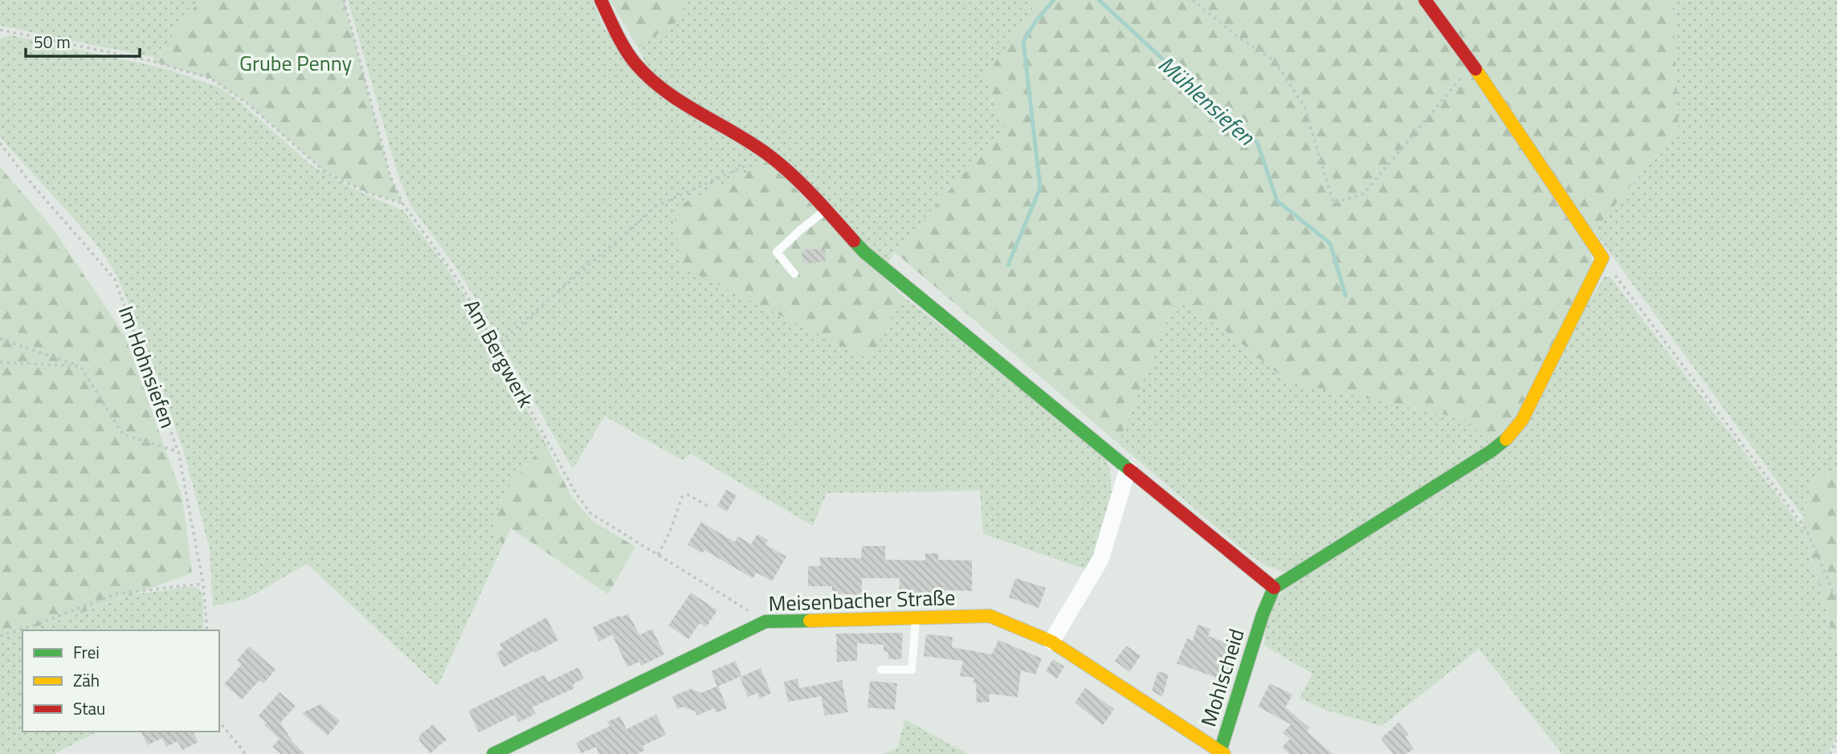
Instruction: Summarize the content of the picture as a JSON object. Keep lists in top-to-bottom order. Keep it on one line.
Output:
{"streets":{"street":["Meisenbacher Straße","Mohlscheid"],"path":["Am Bergwerk","Im Hohnsiefen"]},"crossings":[["Am Bergwerk","Meisenbacher Straße"],["Meisenbacher Straße","Mohlscheid"]],"water":["Mühlensiefen"],"parks":["Grube Penny"],"legend":["Frei","Zäh","Stau"],"scale_bar":"50 m"}
